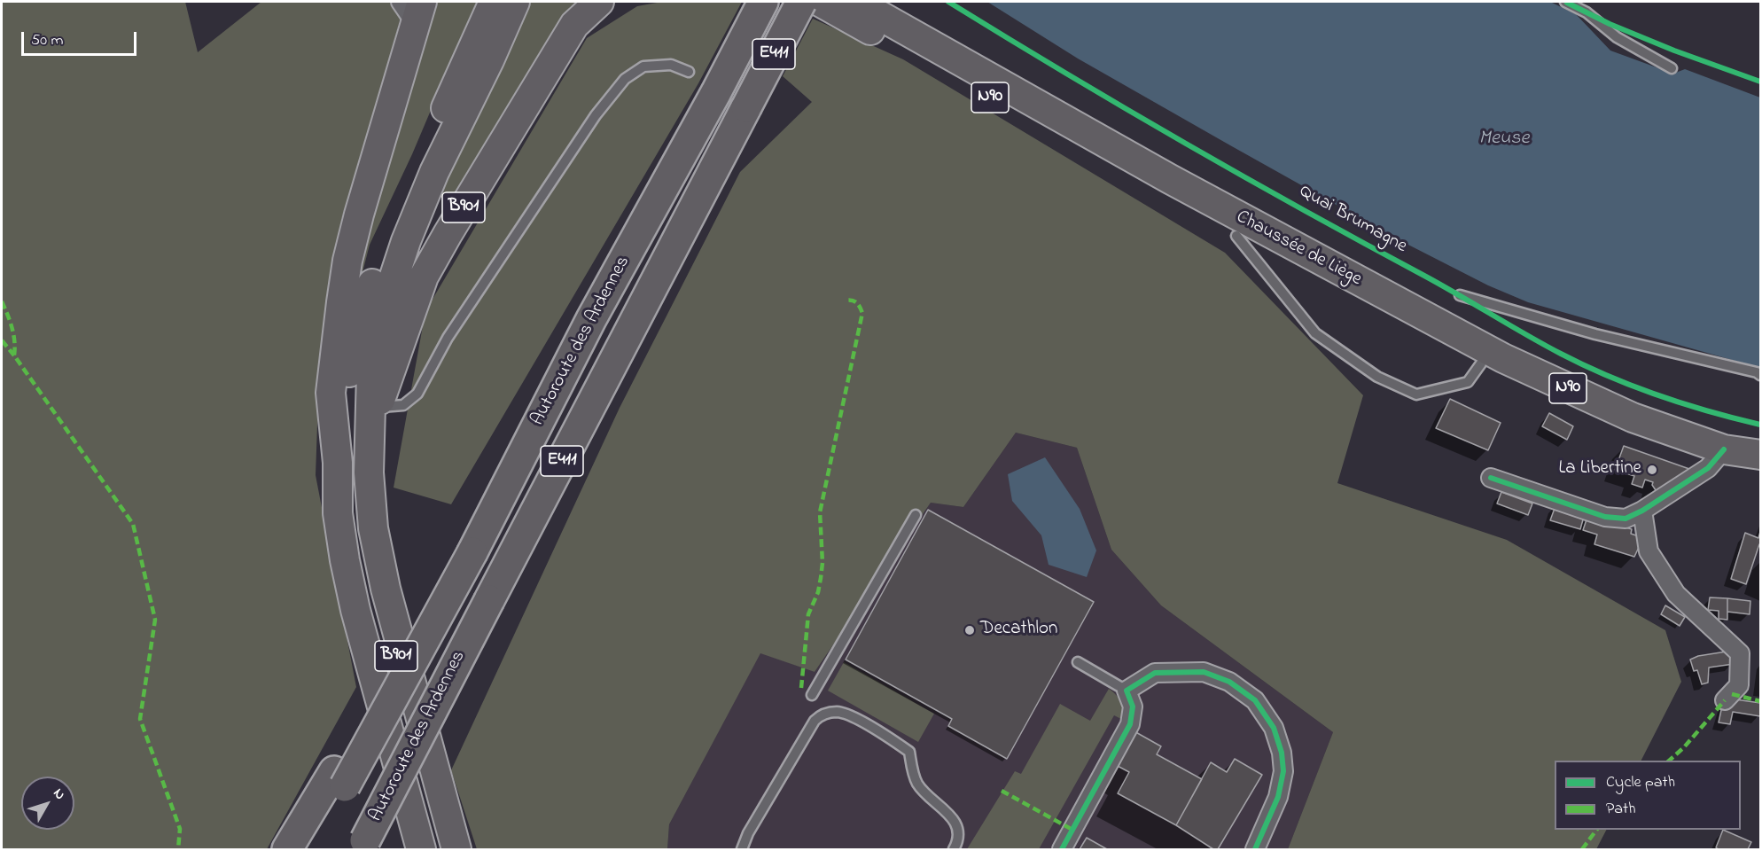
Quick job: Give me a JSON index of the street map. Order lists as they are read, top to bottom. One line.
{"streets":{"highway":["E411","Autoroute des Ardennes"],"main road":["N90","B901","Chaussée de Liège"],"cycle path":["Quai Brumagne"]},"crossings":[["Chaussée de Liège","Autoroute des Ardennes"]],"water":["Meuse"],"places":["La Libertine","Decathlon"],"legend":["Cycle path","Path"],"scale_bar":"50 m","north":"top right"}
